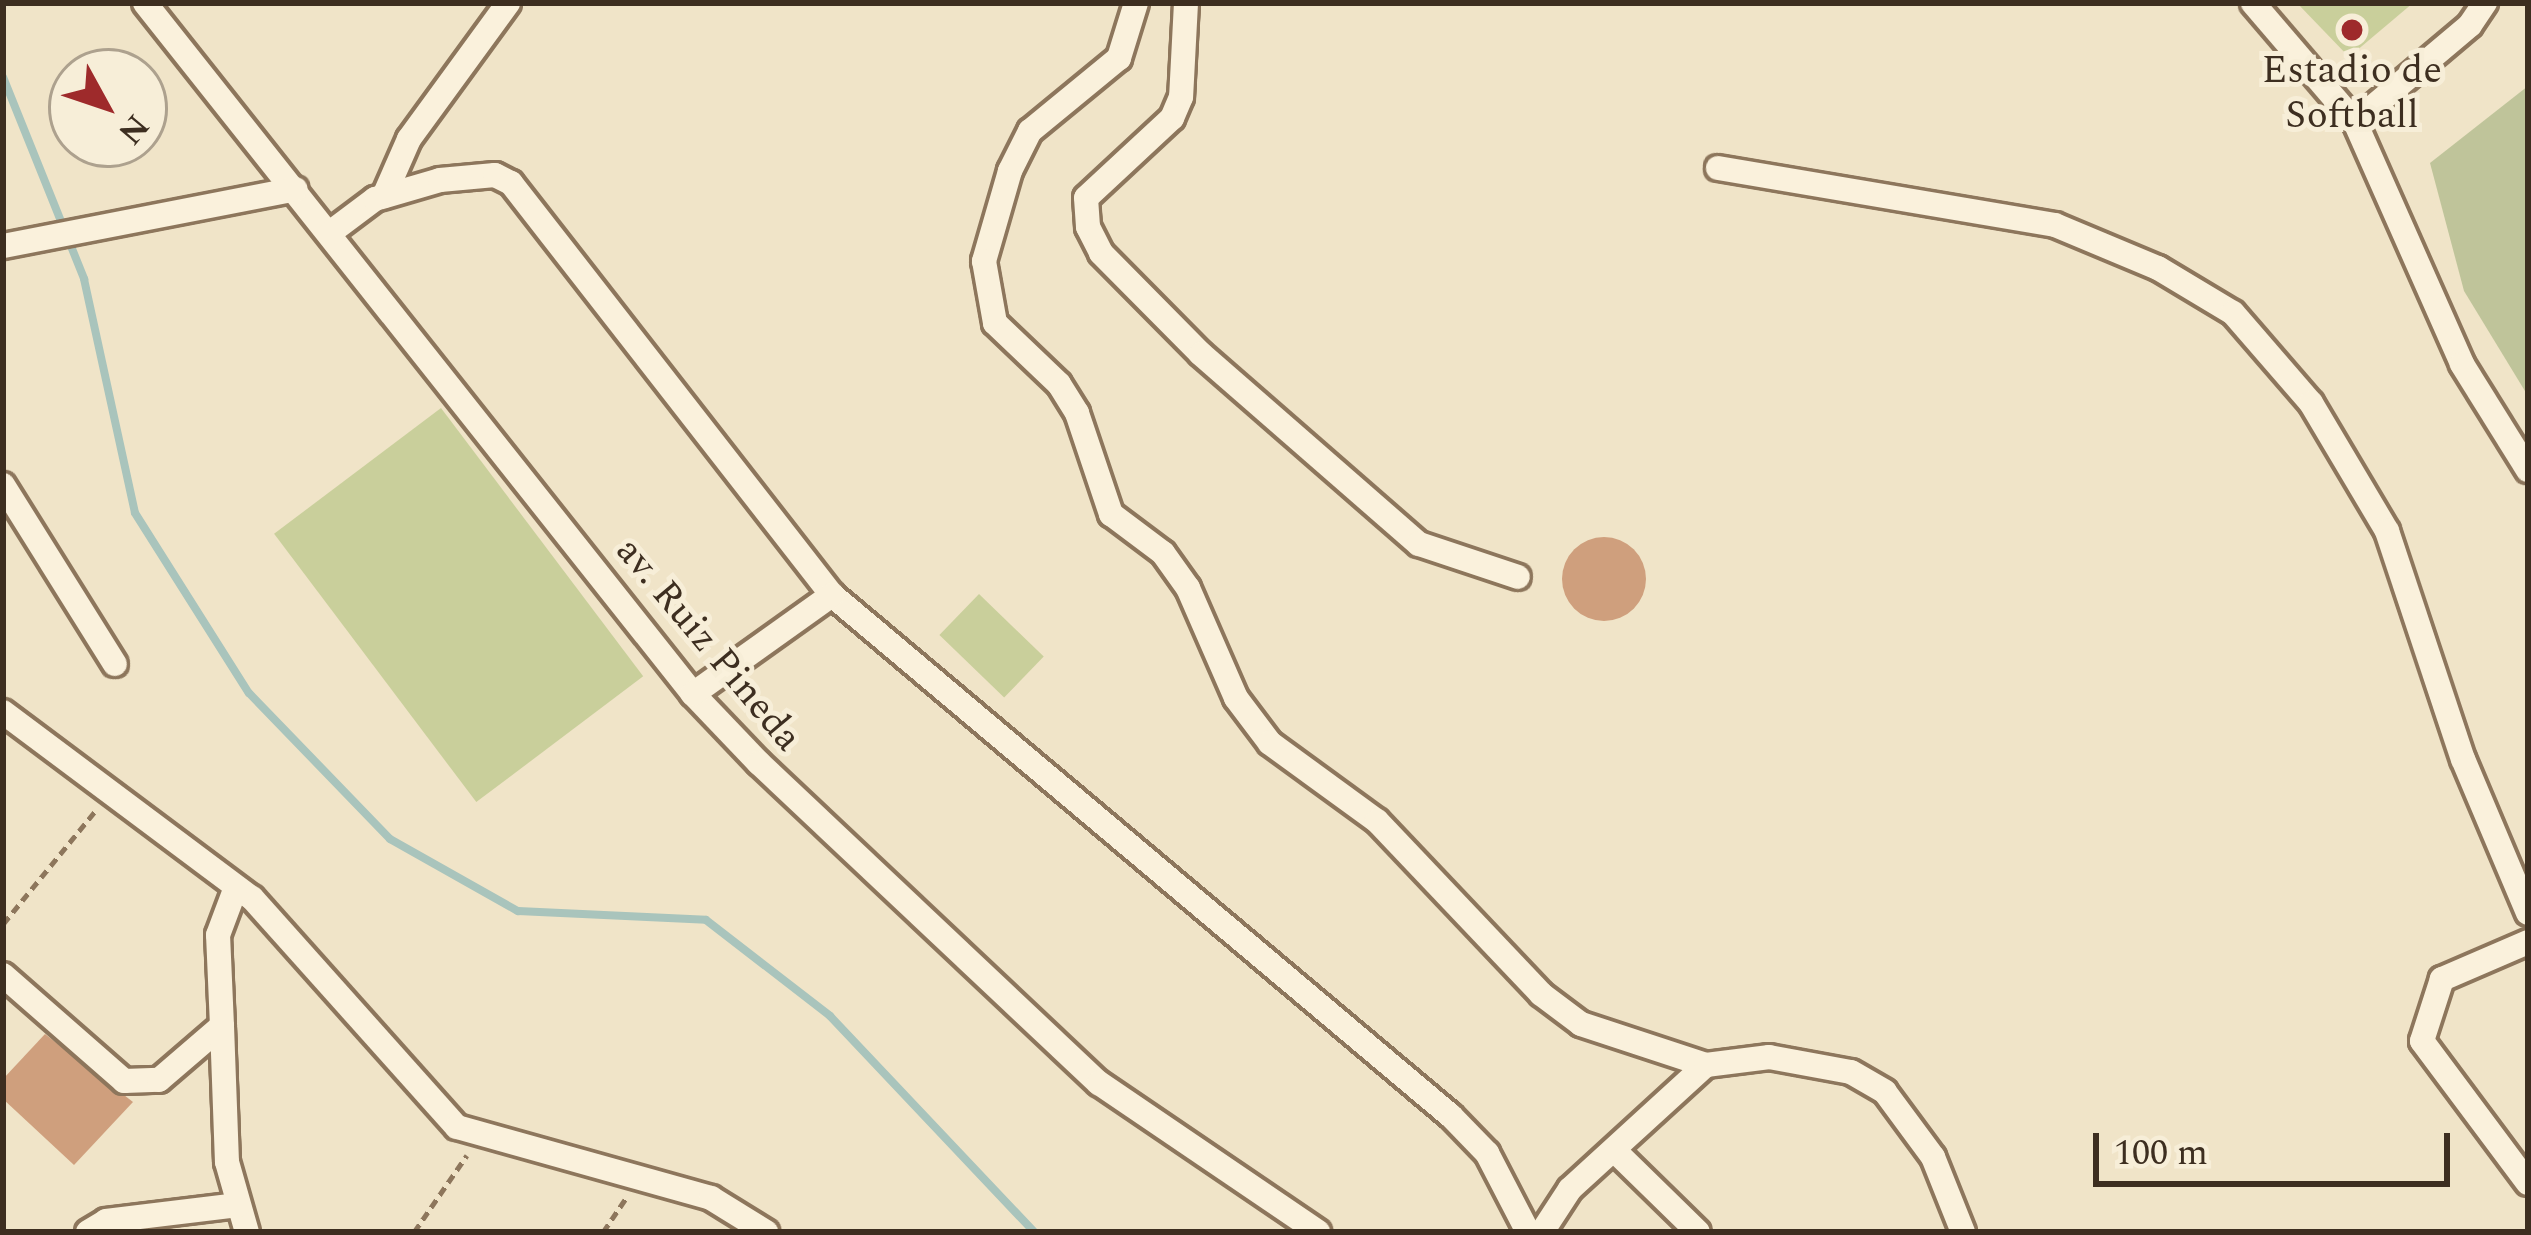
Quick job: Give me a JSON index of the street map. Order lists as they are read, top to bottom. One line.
{"streets":{"street":["av. Ruiz Pineda"]},"places":["Estadio de Softball"],"scale_bar":"100 m","north":"bottom right"}
